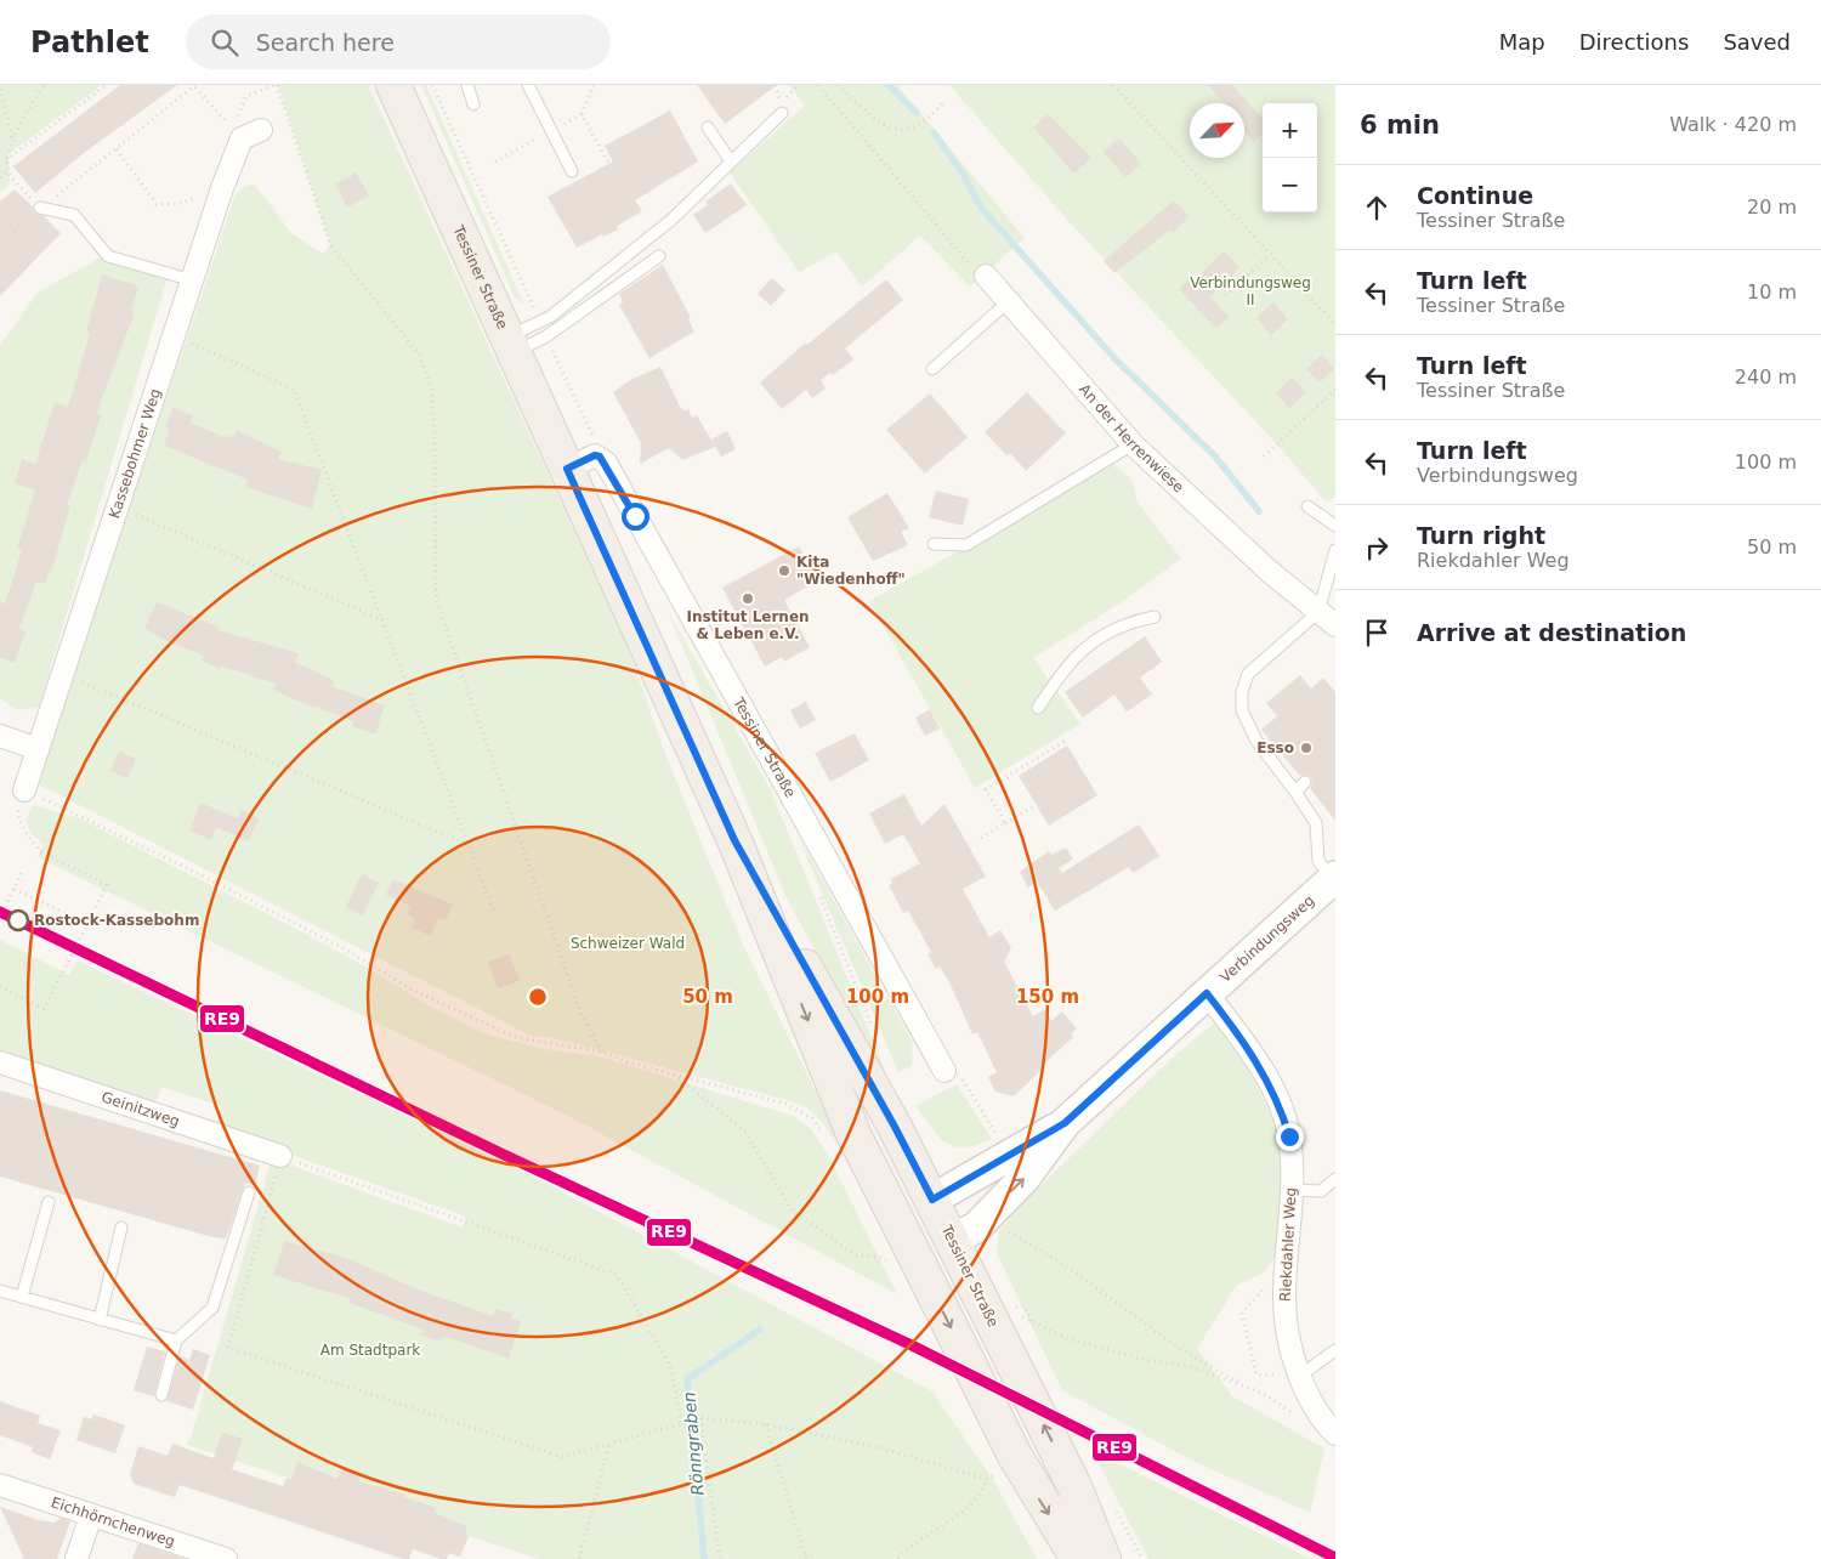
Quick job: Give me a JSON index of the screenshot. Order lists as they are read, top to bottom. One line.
{"streets":{"main road":["Tessiner Straße","Verbindungsweg"],"street":["An der Herrenwiese","Kassebohmer Weg","Geinitzweg","Riekdahler Weg","Eichhörnchenweg"]},"crossings":[["Tessiner Straße","Verbindungsweg"],["Verbindungsweg","Riekdahler Weg"]],"water":["Rönngraben"],"parks":["Verbindungsweg II","Schweizer Wald","Am Stadtpark"],"places":["Kita \"Wiedenhoff\"","Institut Lernen & Leben e.V.","Esso","Rostock-Kassebohm"],"lines":["transit line RE9"],"north":"top right","page":{"header":"Pathlet","search":"Search here","nav":["Map","Directions","Saved"],"heading":["6 min","Walk · 420 m"],"map_buttons":["+","−"],"list":[["Continue","Tessiner Straße","20 m"],["Turn left","Tessiner Straße","10 m"],["Turn left","Tessiner Straße","240 m"],["Turn left","Verbindungsweg","100 m"],["Turn right","Riekdahler Weg","50 m"],"Arrive at destination"]},"rings":["50 m","100 m","150 m"]}
